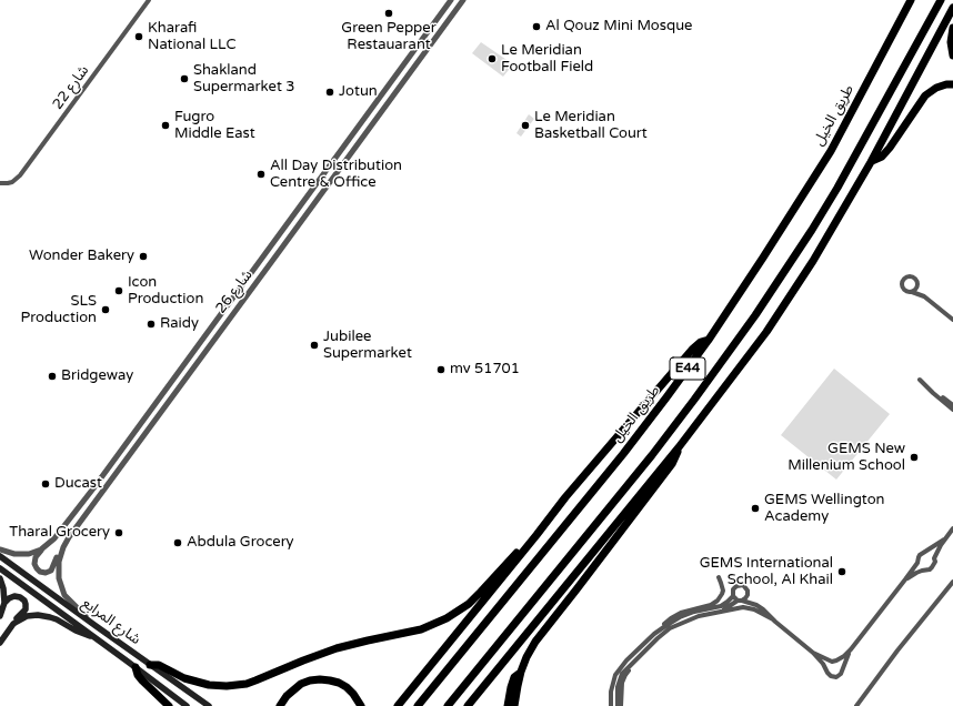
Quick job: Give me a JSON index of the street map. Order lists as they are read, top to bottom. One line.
{"streets":{"highway":["طريق الخيل","E44"],"main road":["شارع المرابع"],"street":["شارع 22","شارع 26"]},"crossings":[["شارع 26","شارع المرابع"]],"places":["Green Pepper Restauarant","Al Qouz Mini Mosque","Kharafi National LLC","Le Meridian Football Field","Shakland Supermarket 3","Jotun","Fugro Middle East","Le Meridian Basketball Court","All Day Distribution Centre & Office","Wonder Bakery","Icon Production","SLS Production","Raidy","Jubilee Supermarket","mv 51701","Bridgeway","GEMS New Millenium School","Ducast","GEMS Wellington Academy","Tharal Grocery","Abdula Grocery","GEMS International School, Al Khail"]}
